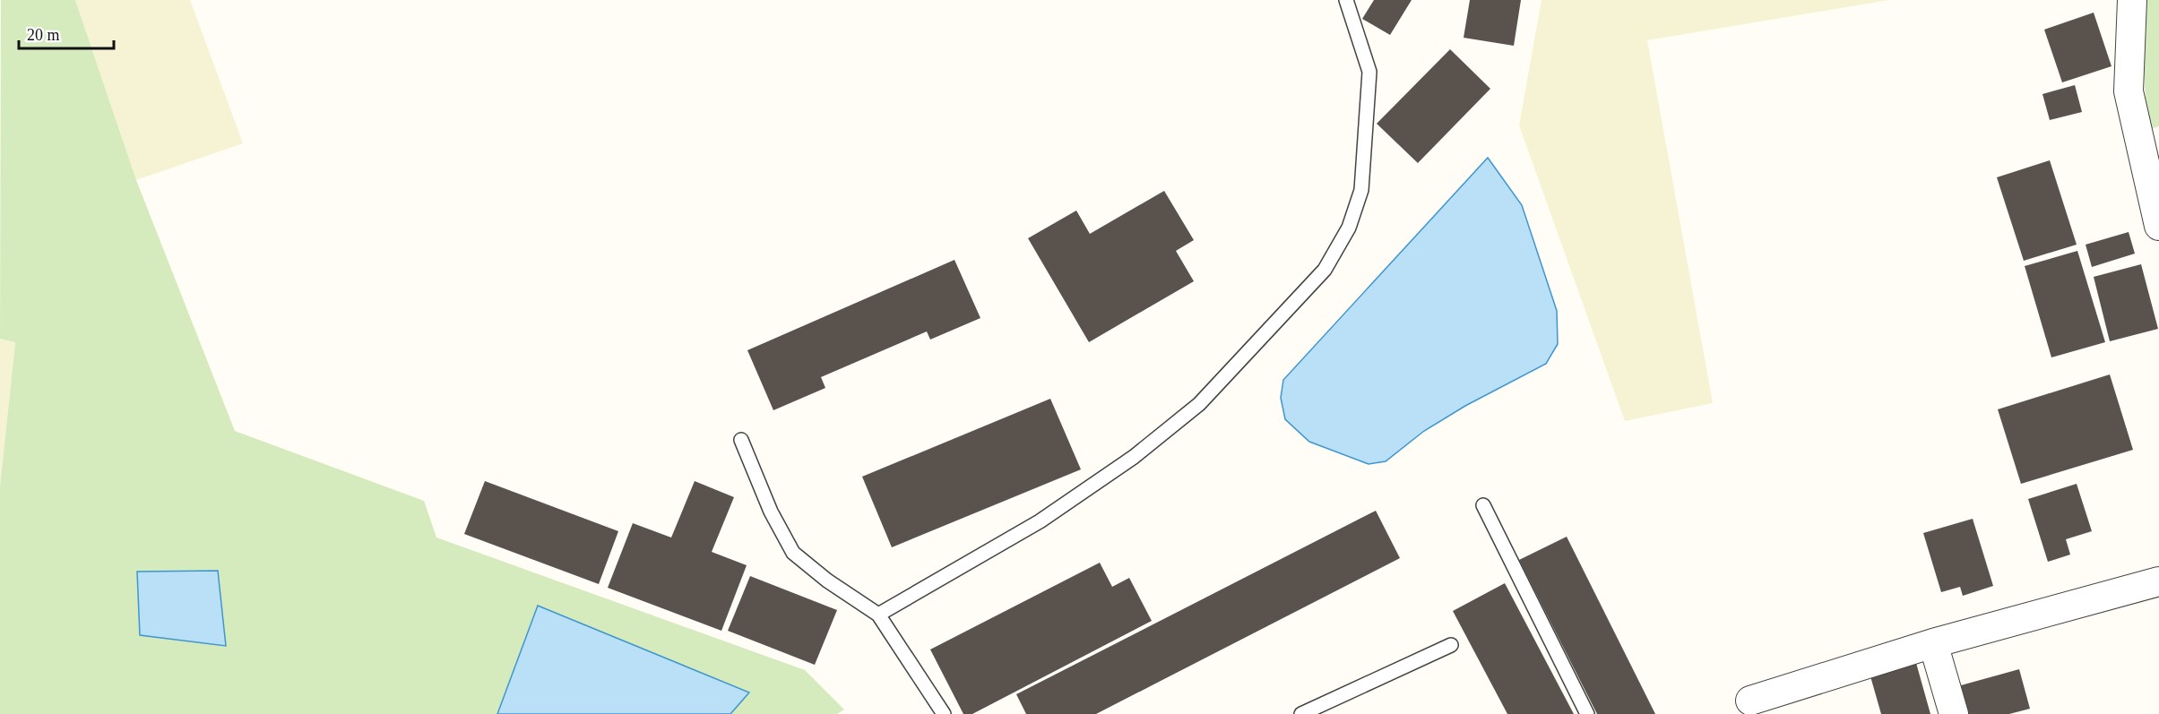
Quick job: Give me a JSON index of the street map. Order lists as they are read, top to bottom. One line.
{"scale_bar":"20 m"}
